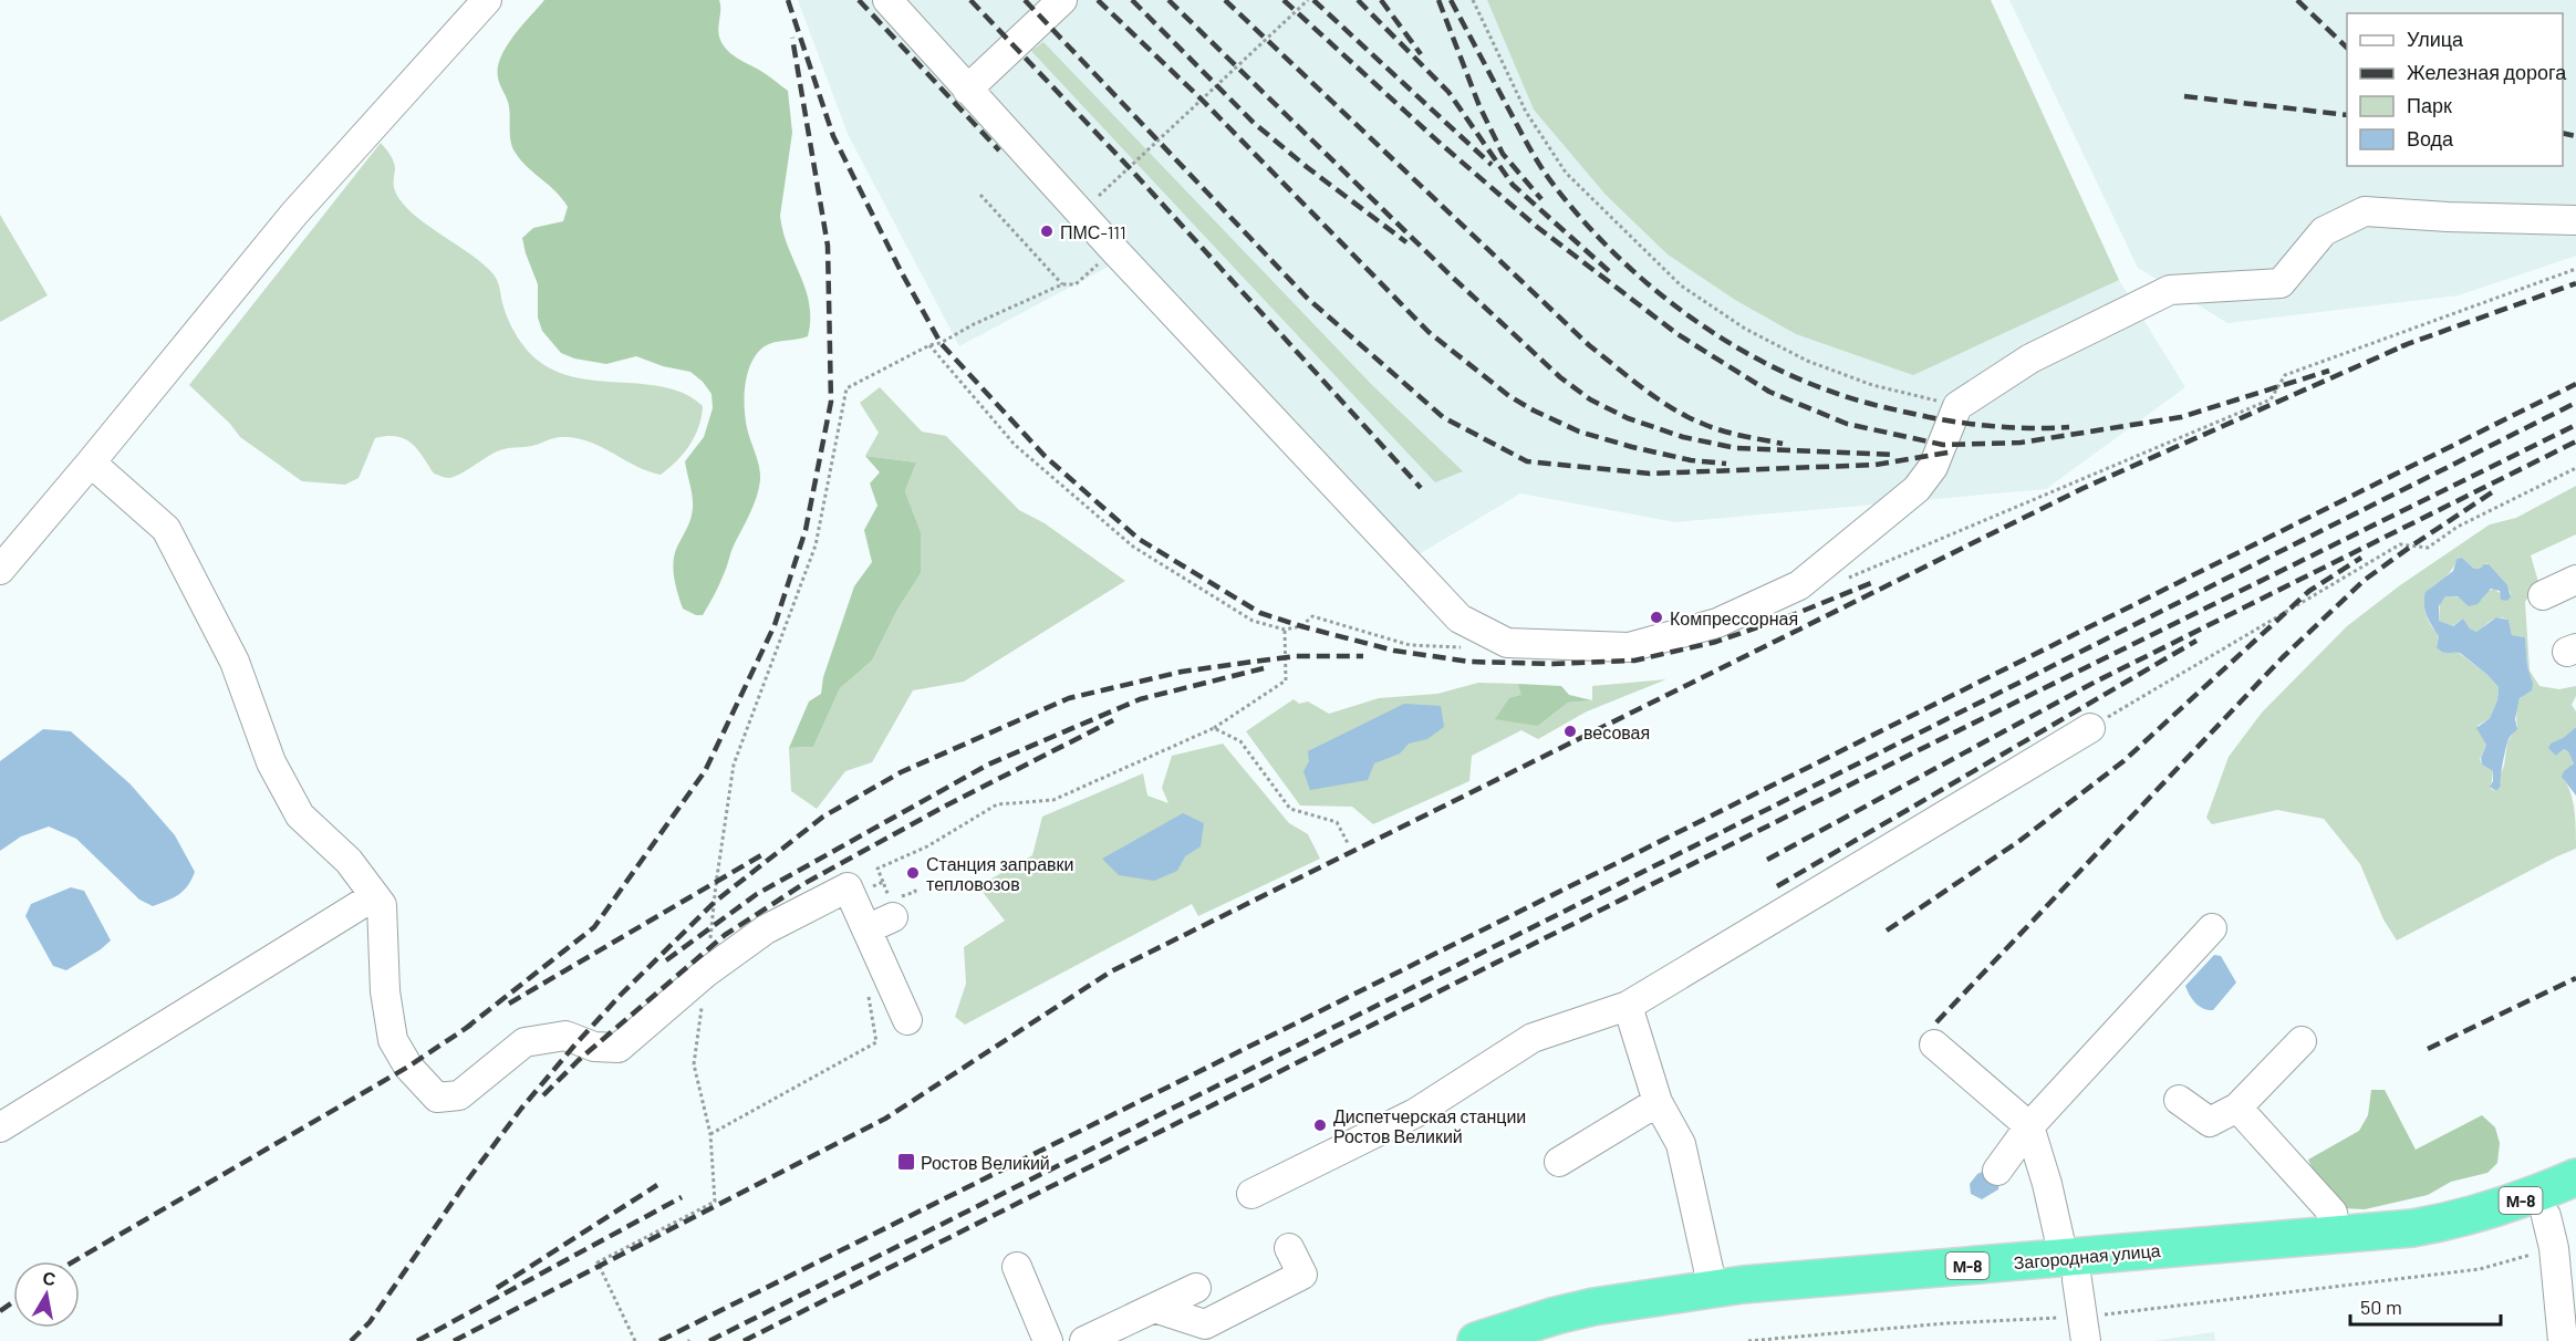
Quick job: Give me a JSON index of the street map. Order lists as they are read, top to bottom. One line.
{"streets":{"highway":["М-8","Загородная улица"]},"places":{"other":["ПМС-111","Компрессорная","весовая","Станция заправки тепловозов","Диспетчерская станции Ростов Великий"],"transit":["Ростов Великий"]},"legend":["Улица","Железная дорога","Парк","Вода"],"scale_bar":"50 m","north":"top"}
